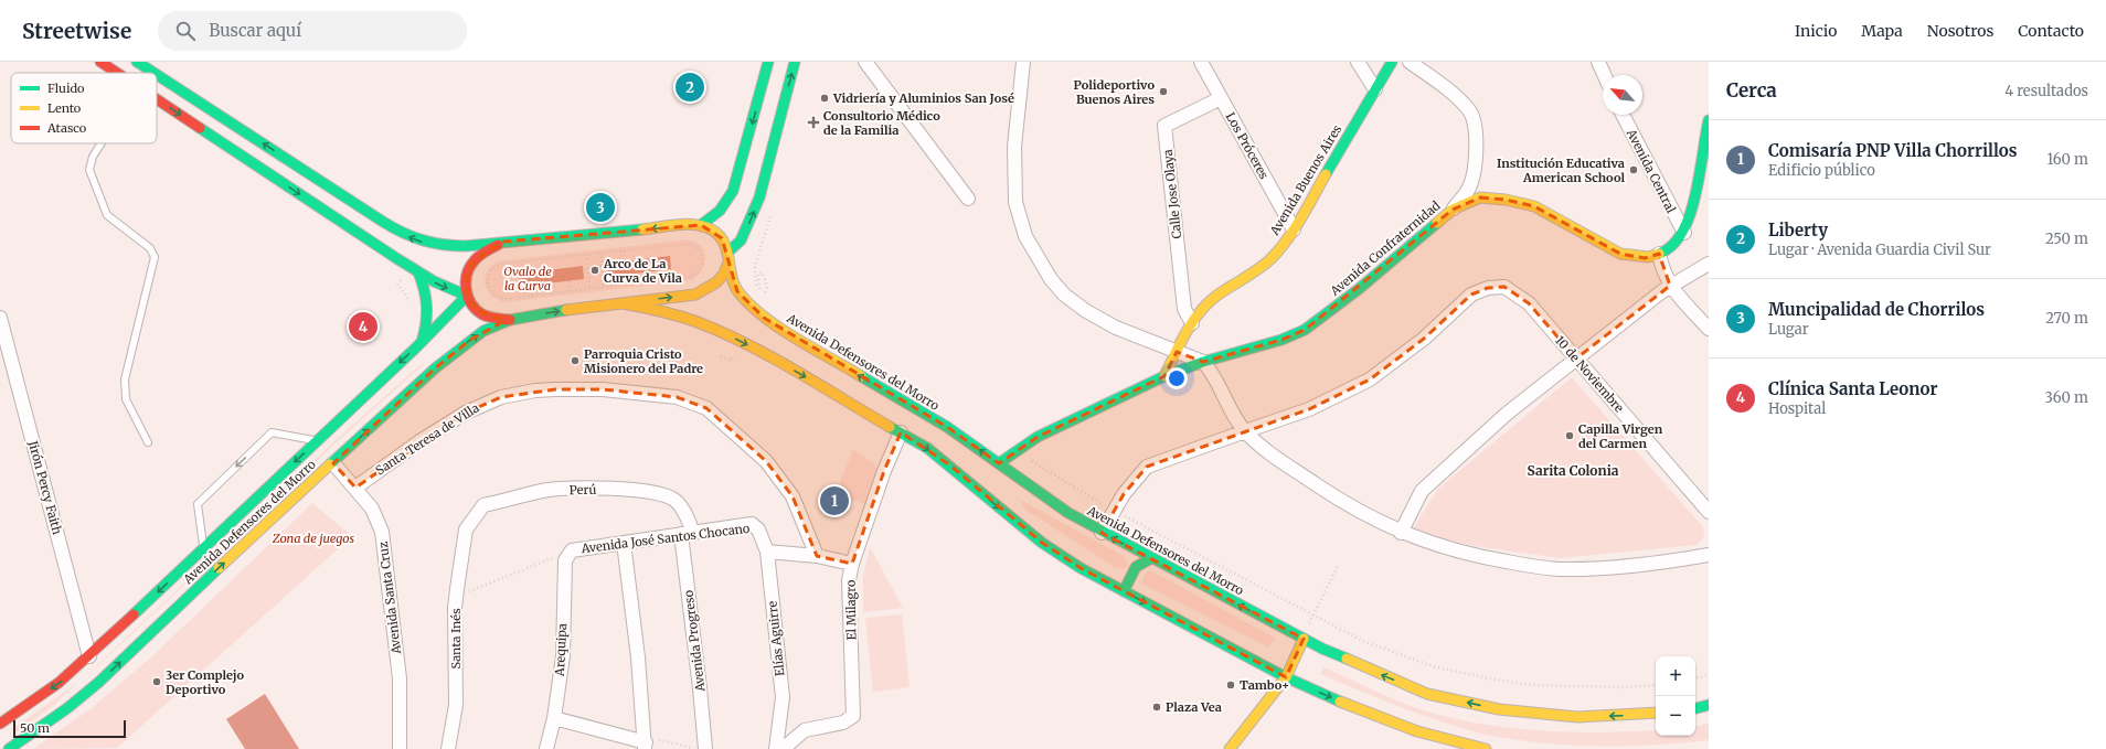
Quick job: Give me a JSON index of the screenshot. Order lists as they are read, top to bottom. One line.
{"streets":{"main road":["Avenida Buenos Aires","Avenida Confraternidad","Avenida Defensores del Morro"],"street":["Los Próceres","Avenida Central","Calle Jose Olaya","10 de Noviembre","Santa Teresa de Villa","Jirón Percy Faith","Perú","Avenida José Santos Chocano","Avenida Santa Cruz","El Milagro","Santa Inés","Elías Aguirre","Avenida Progreso","Arequipa"]},"crossings":[["Los Próceres","Avenida Buenos Aires"],["Los Próceres","Calle Jose Olaya"],["Avenida Central","Avenida Confraternidad"],["Avenida Buenos Aires","Calle Jose Olaya"],["Avenida Buenos Aires","Avenida Confraternidad"],["Avenida Defensores del Morro","Jirón Percy Faith"],["Avenida Defensores del Morro","Avenida Santa Cruz"],["Avenida Defensores del Morro","El Milagro"],["Santa Teresa de Villa","Avenida Santa Cruz"],["Perú","Avenida José Santos Chocano"],["Perú","Santa Inés"],["Perú","Avenida Progreso"],["Avenida José Santos Chocano","Elías Aguirre"],["Avenida José Santos Chocano","Avenida Progreso"],["Avenida José Santos Chocano","Arequipa"]],"districts":["Sarita Colonia"],"parks":["Ovalo de la Curva","Zona de juegos"],"places":{"other":["Polideportivo Buenos Aires","Vidriería y Aluminios San José","Institución Educativa American School","Arco de La Curva de Vila","Parroquia Cristo Misionero del Padre","Capilla Virgen del Carmen","3er Complejo Deportivo","Tambo+","Plaza Vea"],"health":["Consultorio Médico de la Familia"]},"legend":["Fluido","Lento","Atasco"],"scale_bar":"50 m","north":"top left","page":{"header":"Streetwise","search":"Buscar aquí","nav":["Inicio","Mapa","Nosotros","Contacto"],"heading":["Cerca","4 resultados"],"pins":["2","3","4","1"],"list":[{"mark":"1","name":"Comisaría PNP Villa Chorrillos","note":"Edificio público","value":"160 m"},{"mark":"2","name":"Liberty","note":"Lugar · Avenida Guardia Civil Sur","value":"250 m"},{"mark":"3","name":"Muncipalidad de Chorrilos","note":"Lugar","value":"270 m"},{"mark":"4","name":"Clínica Santa Leonor","note":"Hospital","value":"360 m"}],"map_buttons":["+","−"],"scale":"50 m"}}
